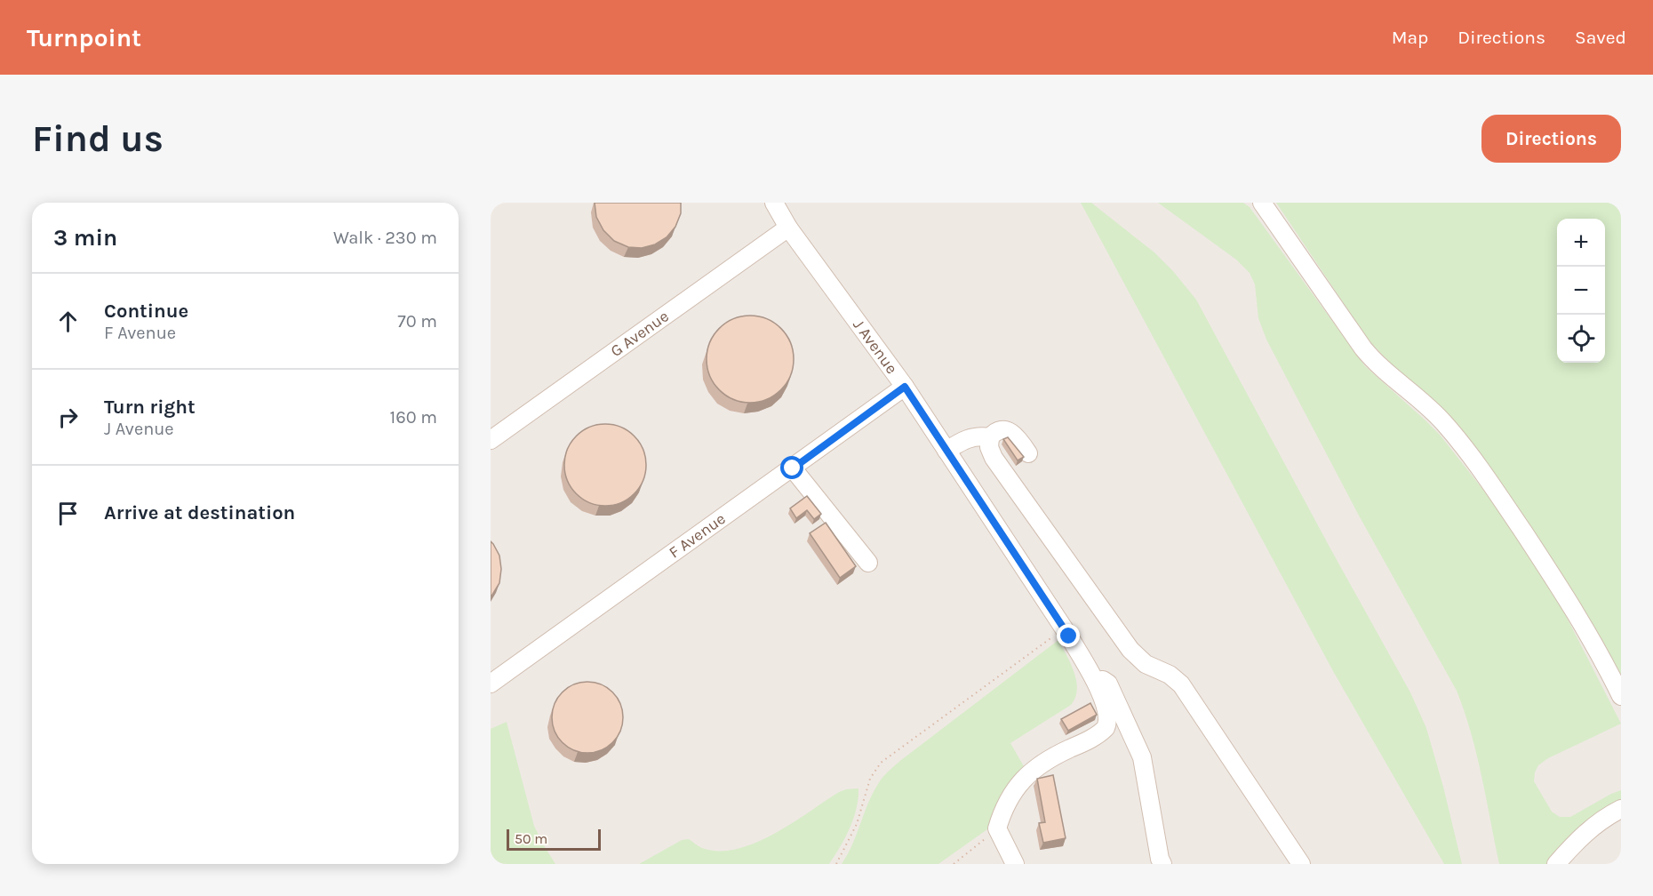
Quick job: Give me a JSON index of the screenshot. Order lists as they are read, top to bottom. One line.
{"streets":{"lane":["G Avenue","J Avenue","F Avenue"]},"crossings":[["G Avenue","J Avenue"],["J Avenue","F Avenue"]],"scale_bar":"50 m","page":{"header":"Turnpoint","nav":["Map","Directions","Saved"],"buttons":"Directions","title":"Find us","heading":["3 min","Walk · 230 m"],"map_buttons":["+","−"],"list":[["Continue","F Avenue","70 m"],["Turn right","J Avenue","160 m"],"Arrive at destination"],"scale":"50 m"}}
